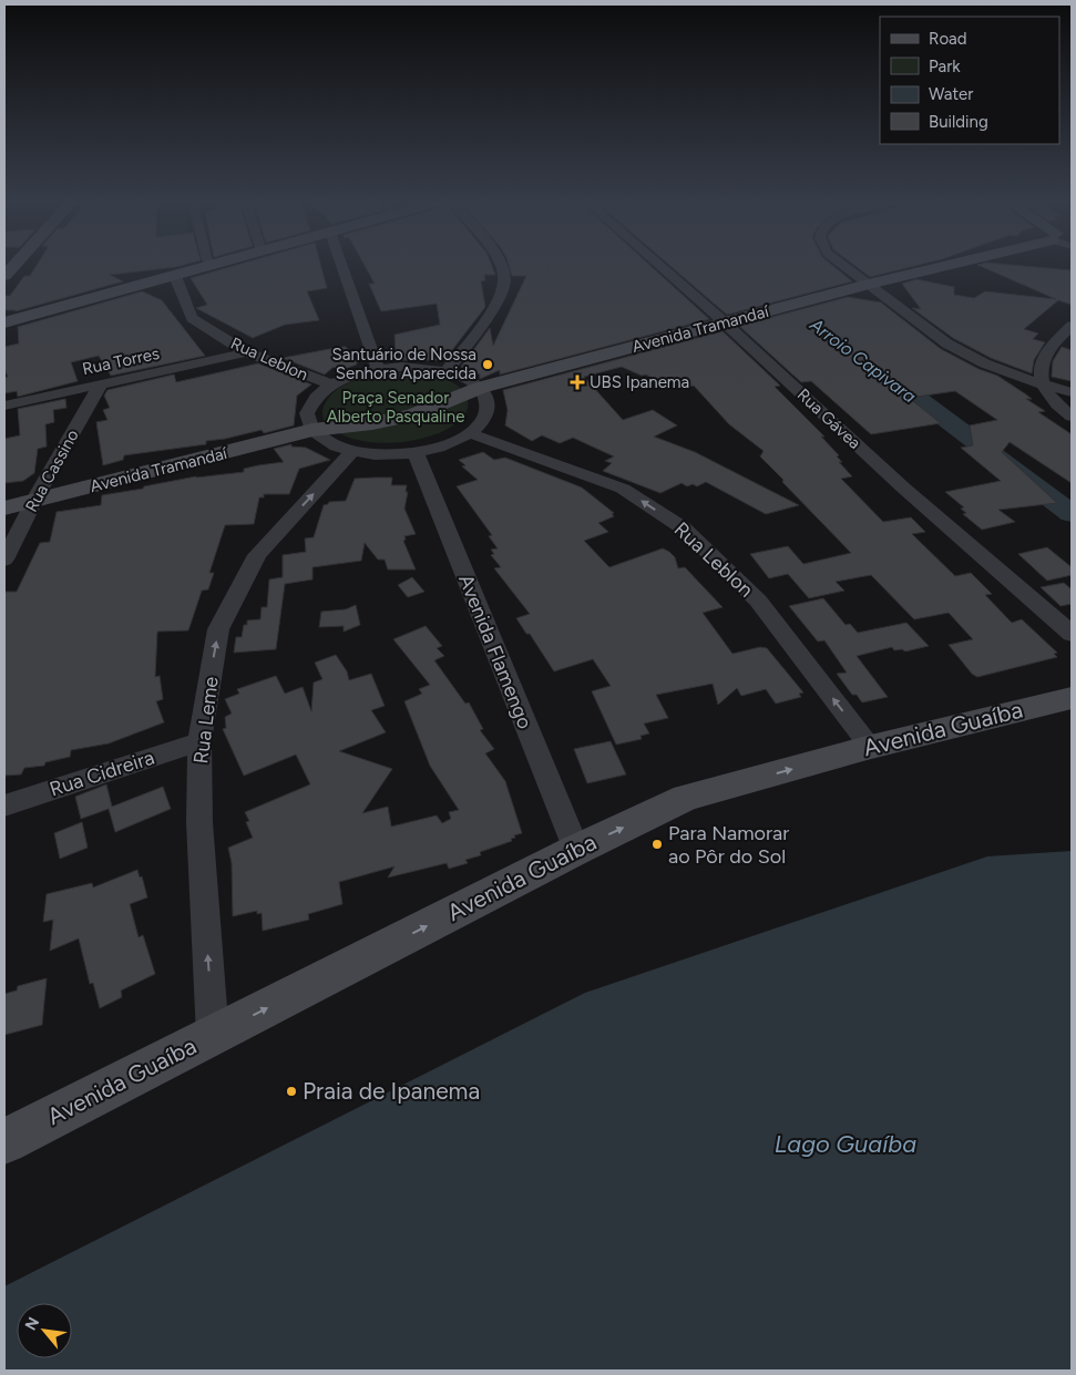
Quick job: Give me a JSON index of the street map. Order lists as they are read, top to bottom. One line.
{"streets":{"main road":["Avenida Tramandaí","Avenida Guaíba"],"street":["Rua Leblon","Rua Torres","Rua Gávea","Rua Cassino","Avenida Flamengo","Rua Leme","Rua Cidreira"]},"crossings":[["Avenida Tramandaí","Rua Gávea"],["Avenida Tramandaí","Rua Cassino"],["Rua Leblon","Rua Torres"],["Rua Leblon","Avenida Guaíba"],["Rua Torres","Rua Cassino"],["Avenida Flamengo","Avenida Guaíba"],["Rua Leme","Avenida Guaíba"],["Rua Leme","Rua Cidreira"]],"one_way":["Rua Leblon","Rua Leme","Avenida Guaíba"],"water":["Arroio Capivara","Lago Guaíba"],"parks":["Praça Senador Alberto Pasqualine"],"places":{"other":["Santuário de Nossa Senhora Aparecida","Para Namorar ao Pôr do Sol","Praia de Ipanema"],"health":["UBS Ipanema"]},"legend":["Road","Park","Water","Building"],"north":"top left"}
